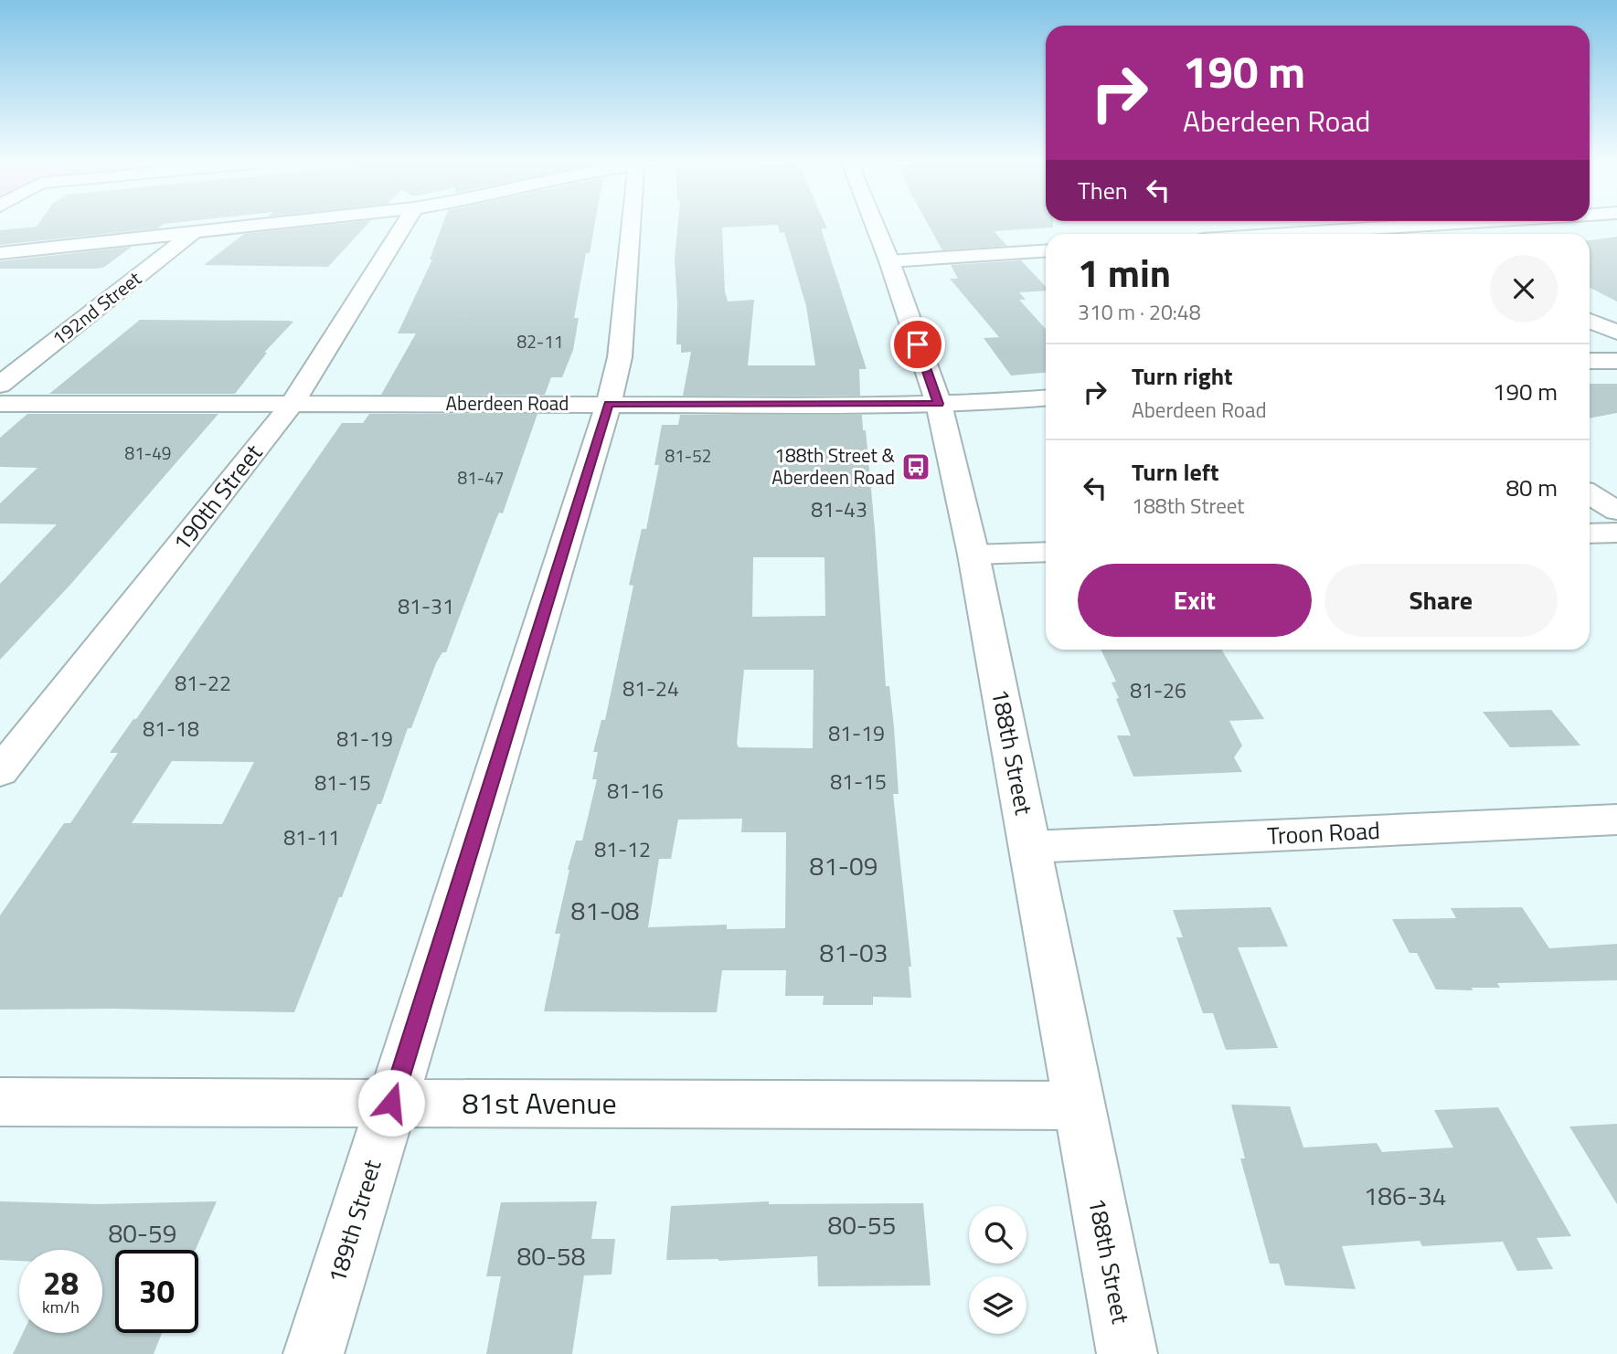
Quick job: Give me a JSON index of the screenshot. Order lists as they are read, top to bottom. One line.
{"streets":{"street":["192nd Street","Aberdeen Road","190th Street","188th Street","Troon Road","81st Avenue","189th Street"]},"crossings":[["Aberdeen Road","190th Street"],["Aberdeen Road","188th Street"],["Aberdeen Road","189th Street"],["188th Street","Troon Road"],["188th Street","81st Avenue"],["81st Avenue","189th Street"]],"places":{"bus stop":["188th Street & Aberdeen Road"]},"house_numbers":["82-11","81-49","81-52","81-47","81-43","81-31","81-22","81-24","81-26","81-18","81-19","81-19","81-15","81-15","81-16","81-11","81-12","81-09","81-08","81-03","186-34","80-55","80-59","80-58"],"page":{"turn":["190 m","Aberdeen Road"],"then":"Then","heading":["1 min","310 m · 20:48"],"list":[{"name":"Turn right","note":"Aberdeen Road","value":"190 m"},{"name":"Turn left","note":"188th Street","value":"80 m"}],"buttons":["Exit","Share"],"speed":"28 km/h","limit":"30"}}
